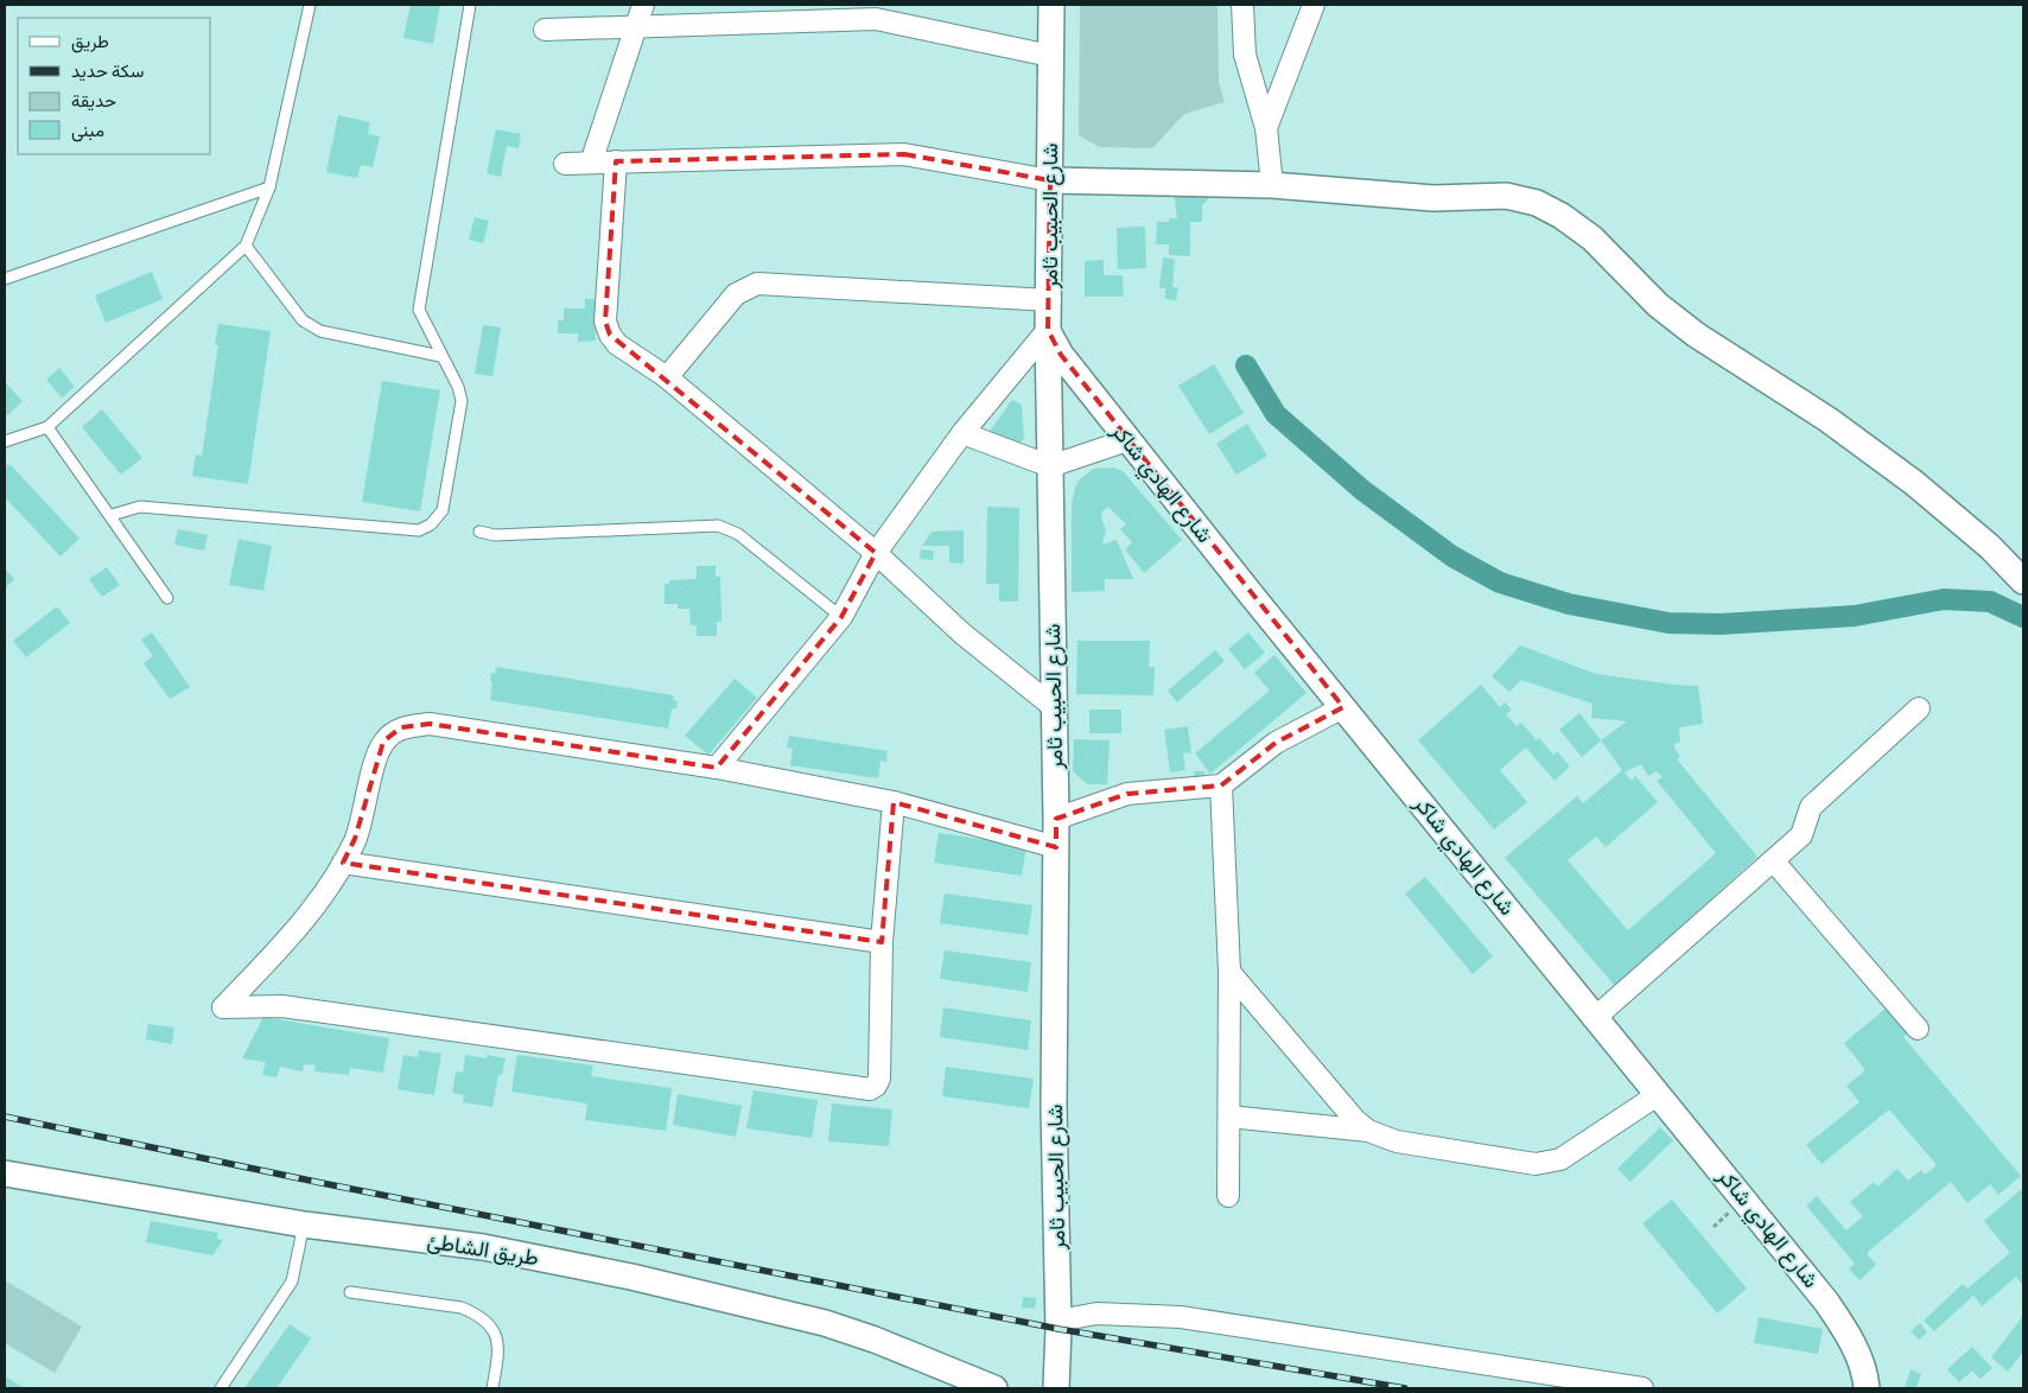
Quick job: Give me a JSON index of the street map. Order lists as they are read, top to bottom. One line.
{"streets":{"street":["شارع الحبيب ثامر","شارع الهادي شاكر","طريق الشاطئ"]},"crossings":[["شارع الحبيب ثامر","شارع الهادي شاكر"]],"legend":["طريق","سكة حديد","حديقة","مبنى"]}
